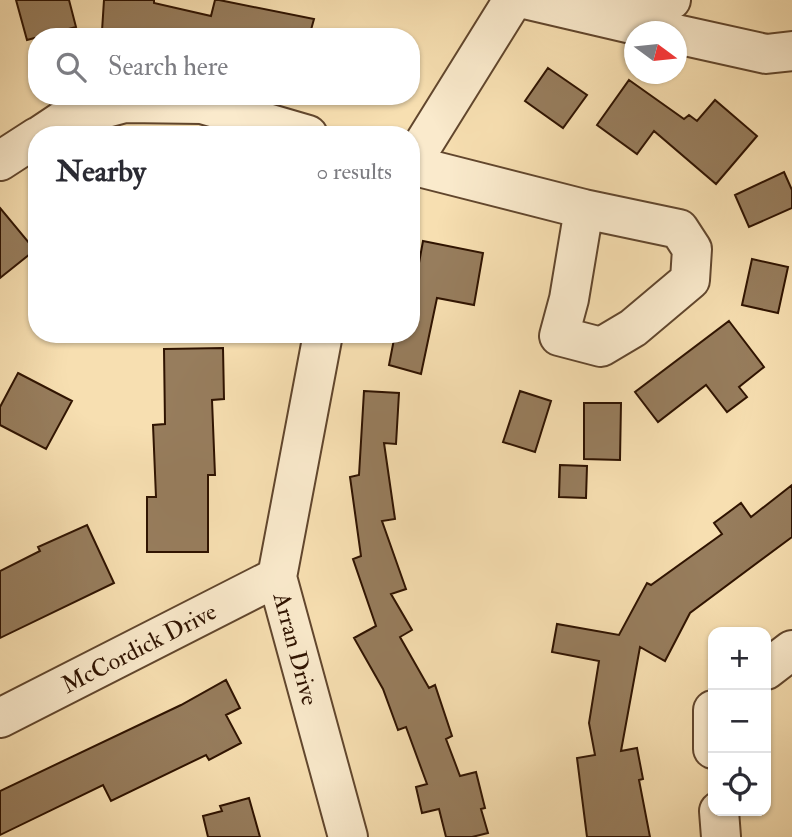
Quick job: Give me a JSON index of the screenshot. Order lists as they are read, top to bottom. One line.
{"streets":{"street":["McCordick Drive","Arran Drive"]},"crossings":[["McCordick Drive","Arran Drive"]],"north":"right","page":{"search":"Search here","heading":["Nearby","0 results"],"map_buttons":["+","−"]}}
